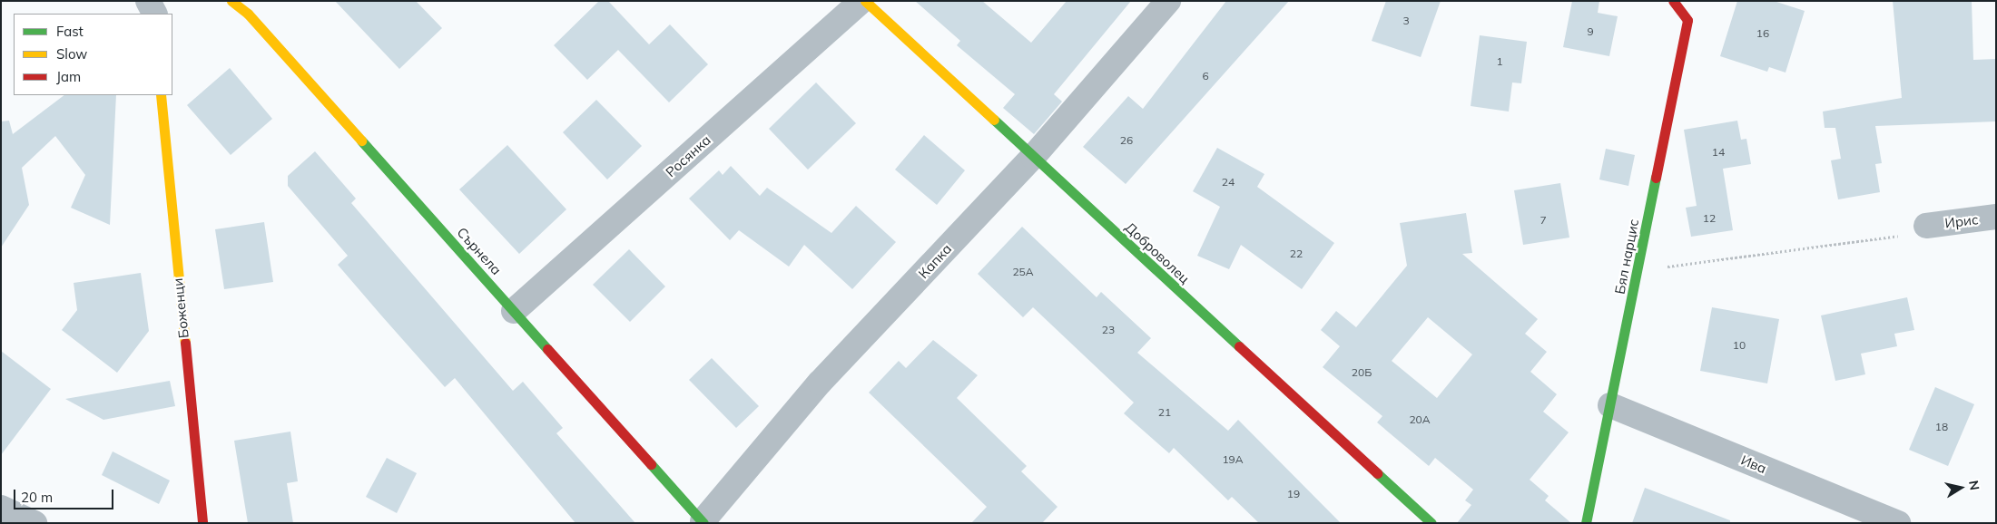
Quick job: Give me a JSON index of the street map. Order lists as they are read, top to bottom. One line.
{"streets":{"street":["Росянка","Ирис","Сърнела","Доброволец","Бял нарцис","Капка","Боженци","Ива"]},"crossings":[["Росянка","Сърнела"],["Сърнела","Капка"],["Доброволец","Капка"],["Бял нарцис","Ива"]],"house_numbers":["3","9","16","1","6","26","14","24","12","7","22","25А","23","10","20Б","21","20А","18","19А","19"],"legend":["Fast","Slow","Jam"],"scale_bar":"20 m","north":"right"}
